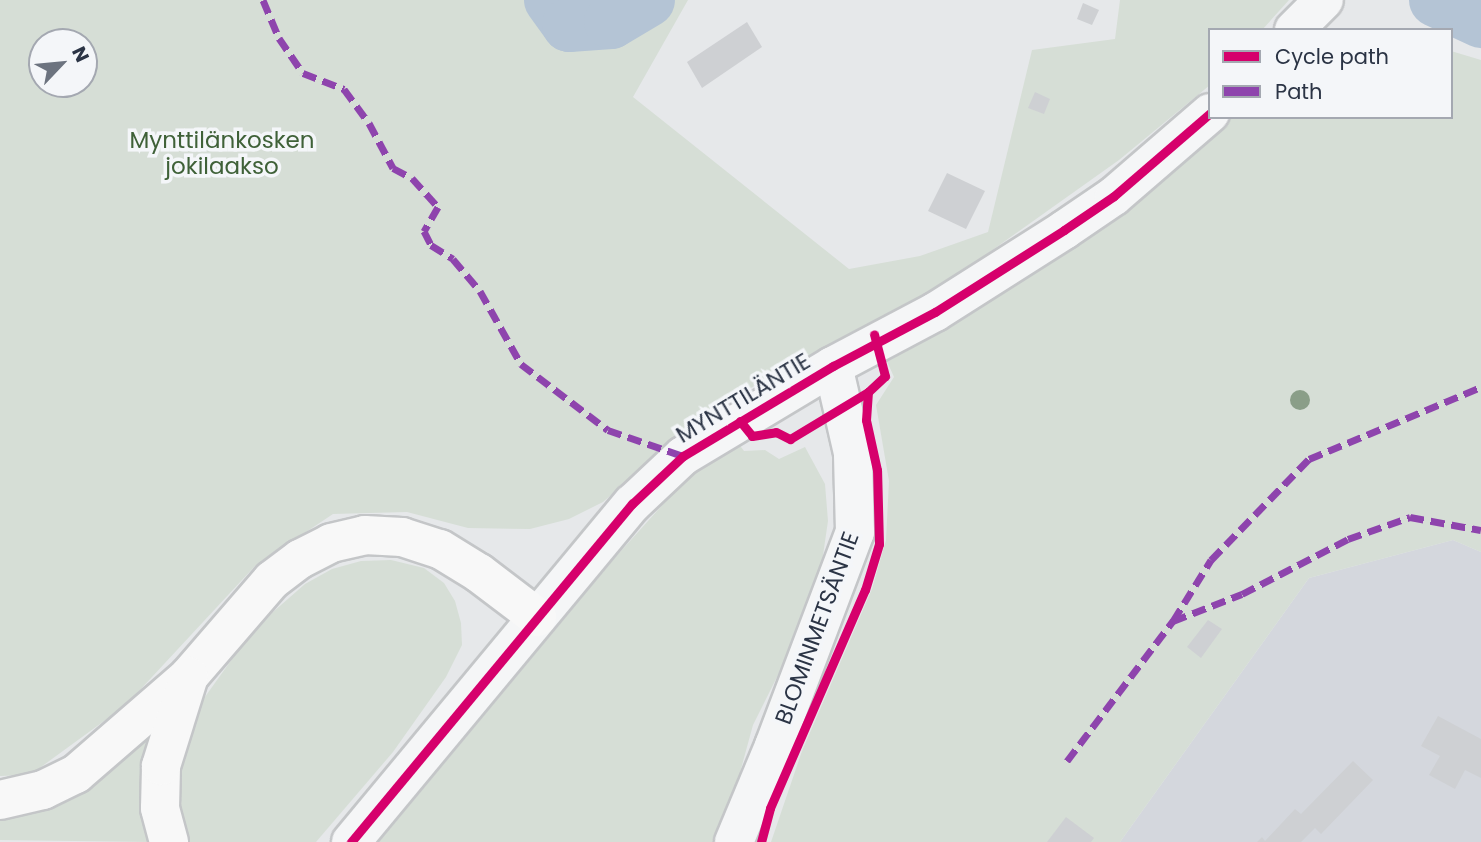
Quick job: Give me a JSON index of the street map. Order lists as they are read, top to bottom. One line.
{"streets":{"street":["MYNTTILÄNTIE","BLOMINMETSÄNTIE"]},"crossings":[["MYNTTILÄNTIE","BLOMINMETSÄNTIE"]],"parks":["Mynttilänkosken jokilaakso"],"legend":["Cycle path","Path"],"north":"top right"}
